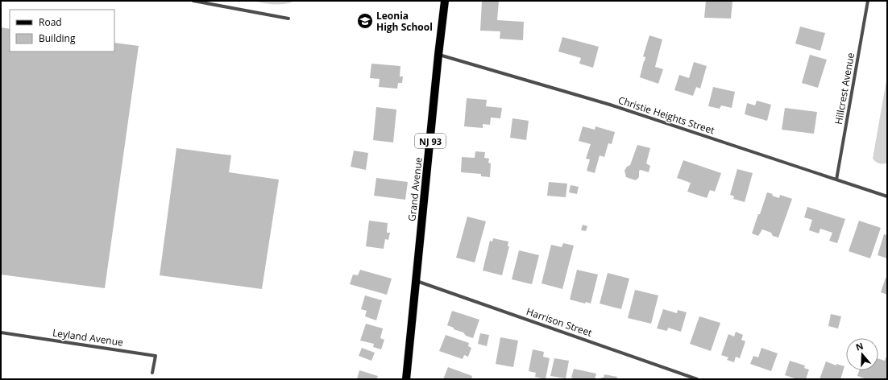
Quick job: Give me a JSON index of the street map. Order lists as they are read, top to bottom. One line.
{"streets":{"main road":["NJ 93","Grand Avenue"],"street":["Hillcrest Avenue","Christie Heights Street","Harrison Street","Leyland Avenue"]},"crossings":[["Hillcrest Avenue","Christie Heights Street"],["Christie Heights Street","Grand Avenue"],["Grand Avenue","Harrison Street"]],"places":{"school or university":["Leonia High School"]},"legend":["Road","Building"],"north":"top"}
